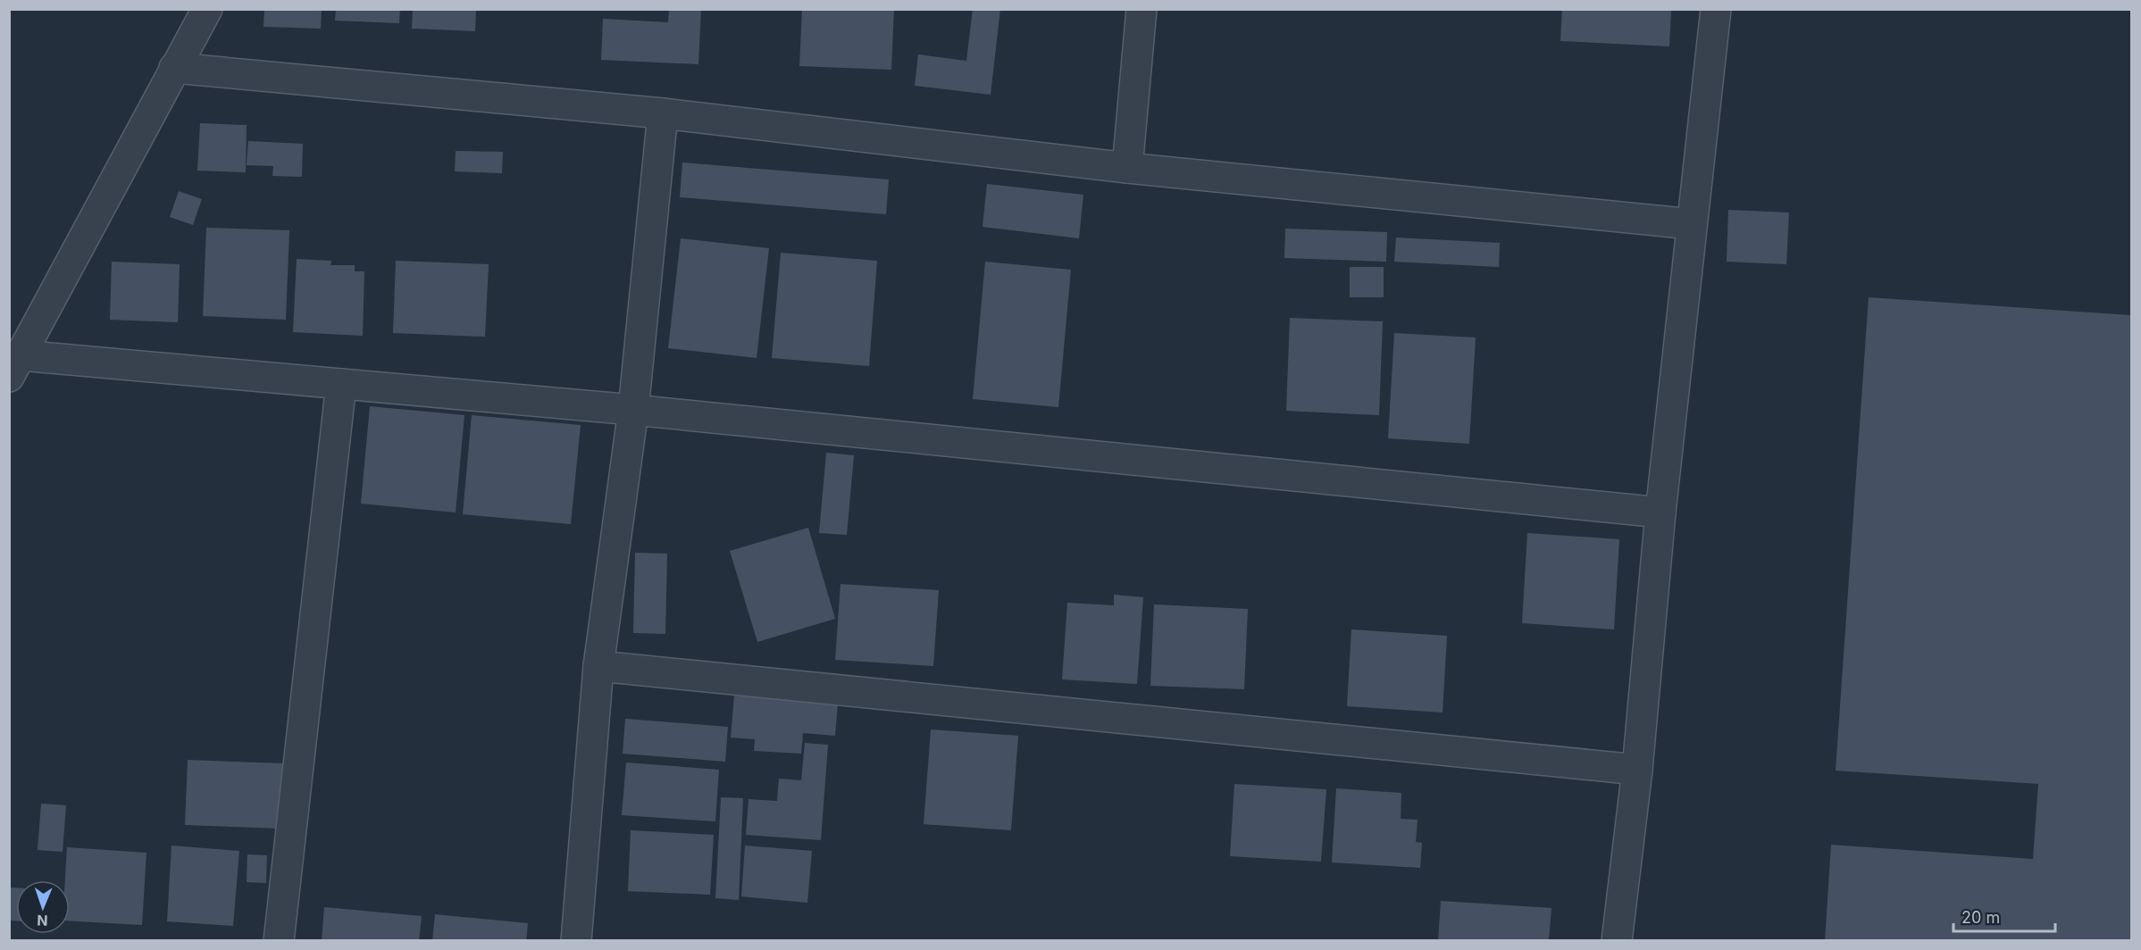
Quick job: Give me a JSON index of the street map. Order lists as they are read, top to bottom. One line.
{"scale_bar":"20 m","north":"bottom"}
